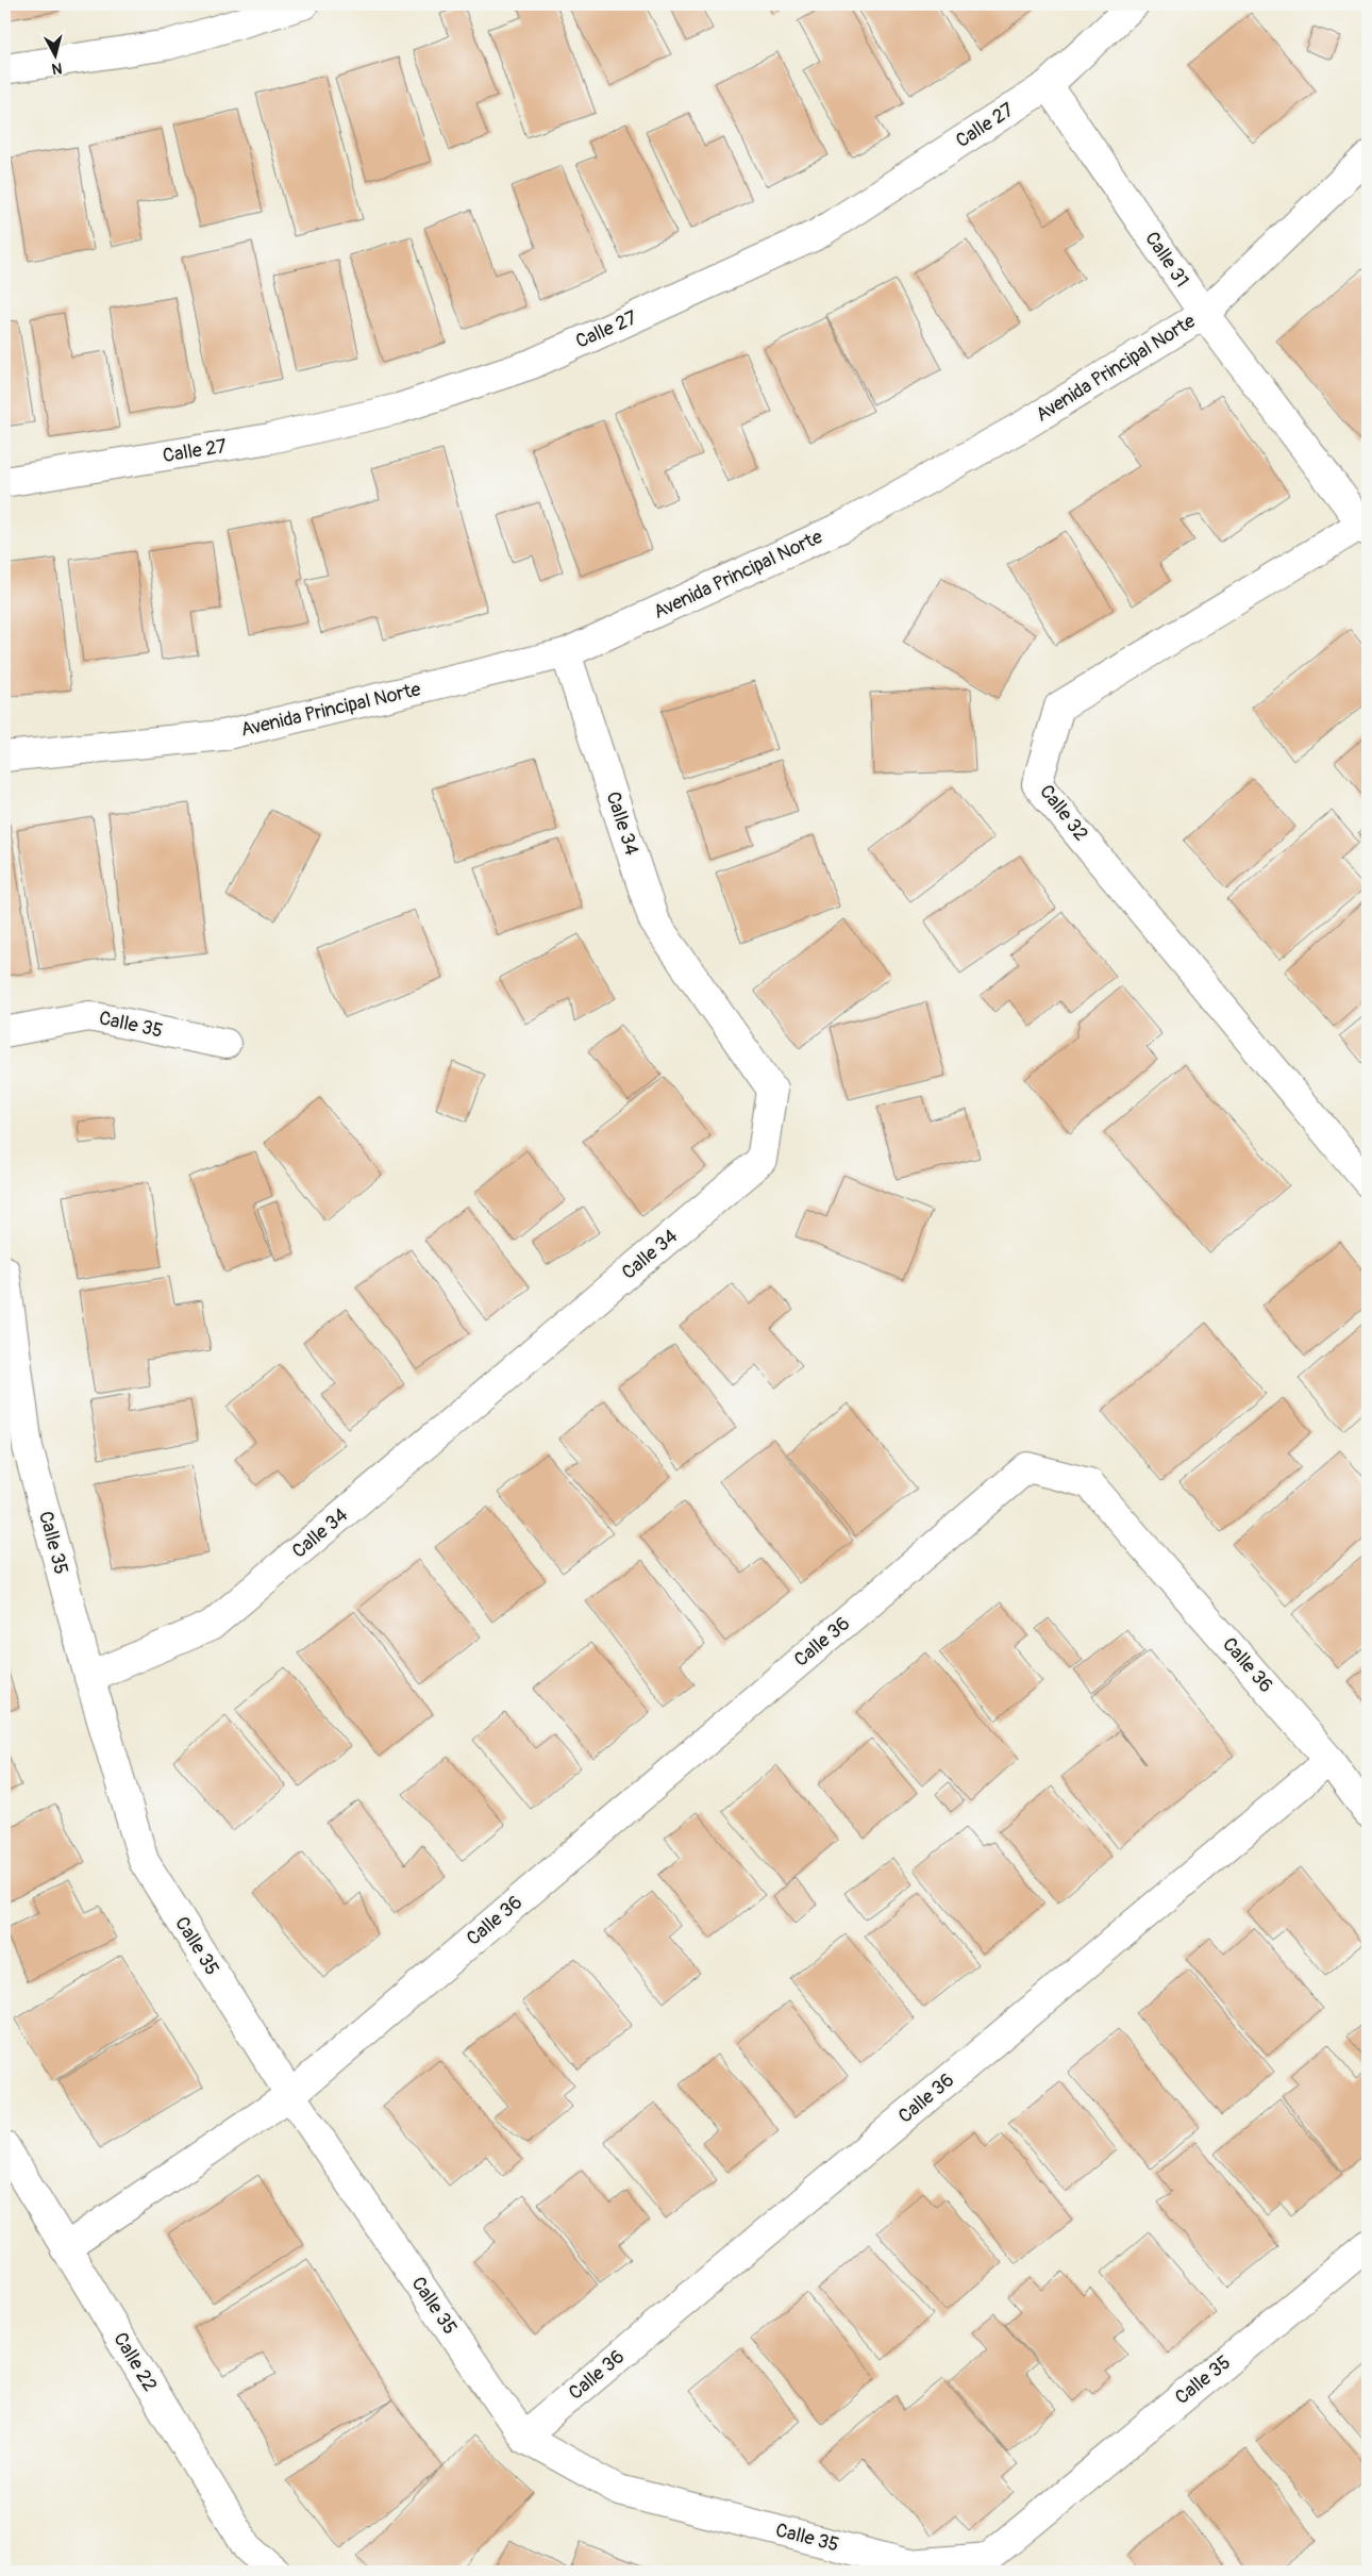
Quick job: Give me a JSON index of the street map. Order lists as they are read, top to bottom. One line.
{"streets":{"street":["Calle 27","Calle 31","Avenida Principal Norte","Calle 32","Calle 34","Calle 35","Calle 36","Calle 22"]},"crossings":[["Calle 27","Calle 31"],["Calle 31","Avenida Principal Norte"],["Calle 31","Calle 32"],["Avenida Principal Norte","Calle 34"],["Calle 34","Calle 35"],["Calle 35","Calle 36"]],"north":"bottom"}
